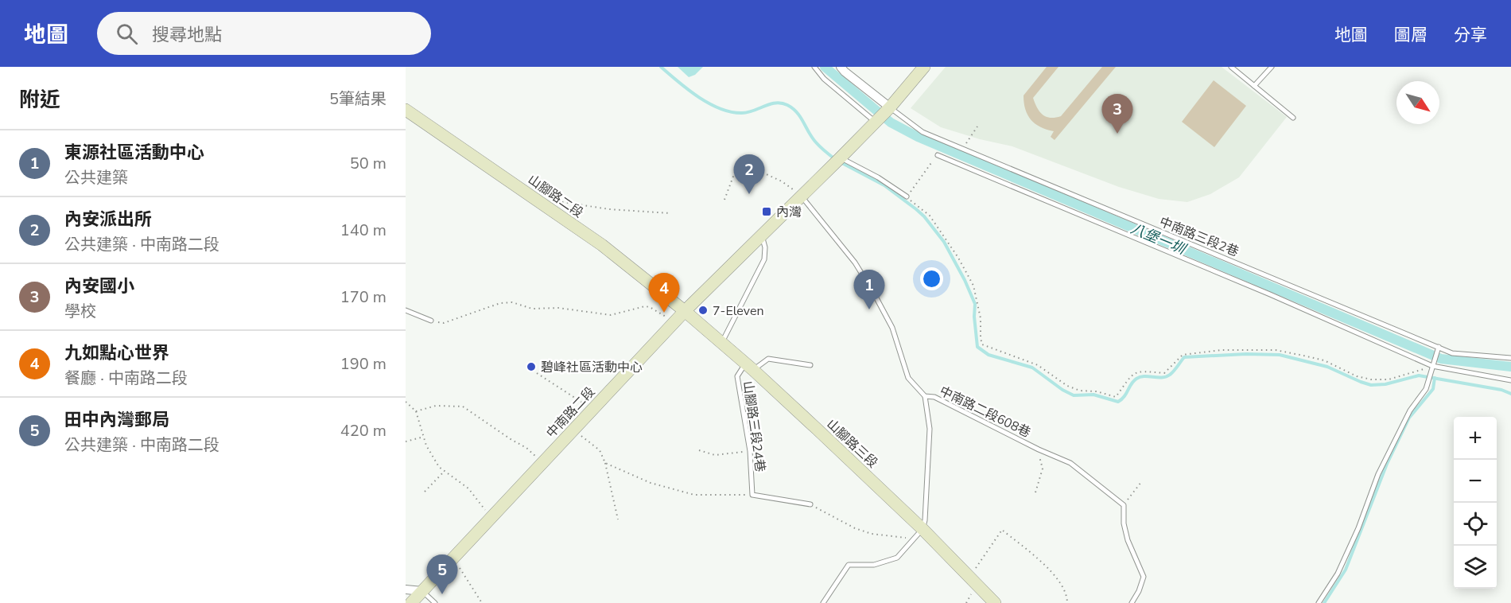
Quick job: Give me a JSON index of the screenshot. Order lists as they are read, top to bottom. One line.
{"streets":{"main road":["山腳路二段","中南路二段","山腳路三段"],"lane":["中南路三段2巷","中南路二段608巷","山腳路三段24巷"]},"crossings":[["山腳路二段","中南路二段"],["山腳路二段","山腳路三段"],["中南路三段2巷","中南路二段"],["中南路二段608巷","中南路二段"],["中南路二段","山腳路三段"],["山腳路三段24巷","山腳路三段"]],"water":["八堡一圳"],"places":{"transit":["內灣"],"other":["7-Eleven","碧峰社區活動中心"]},"north":"bottom right","page":{"header":"地圖","search":"搜尋地點","nav":["地圖","圖層","分享"],"heading":["附近","5筆結果"],"pins":["3","2","1","4","5"],"list":[{"mark":"1","name":"東源社區活動中心","note":"公共建築","value":"50 m"},{"mark":"2","name":"內安派出所","note":"公共建築 · 中南路二段","value":"140 m"},{"mark":"3","name":"內安國小","note":"學校","value":"170 m"},{"mark":"4","name":"九如點心世界","note":"餐廳 · 中南路二段","value":"190 m"},{"mark":"5","name":"田中內灣郵局","note":"公共建築 · 中南路二段","value":"420 m"}],"map_buttons":["+","−"]}}
